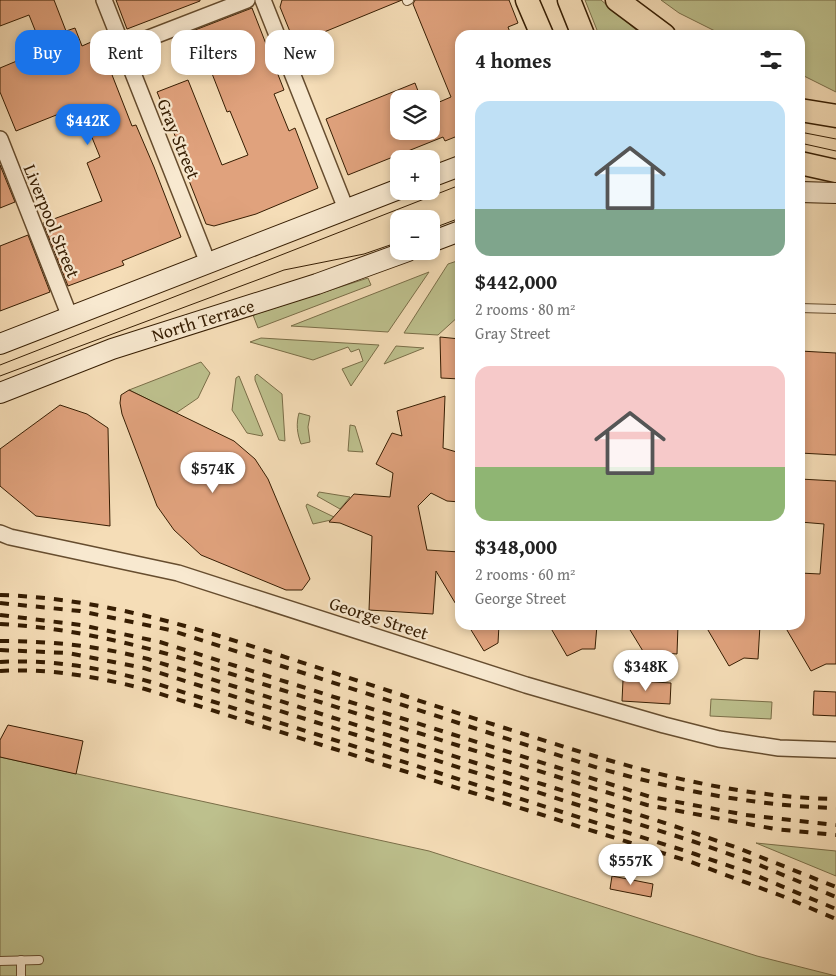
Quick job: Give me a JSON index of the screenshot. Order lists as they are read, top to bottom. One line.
{"streets":{"main road":["North Terrace"],"street":["Gray Street","Liverpool Street","George Street"]},"page":{"chip":["Buy","Rent","Filters","New"],"heading":"4 homes","map_buttons":["+","−"],"list":[{"name":"$442,000","note":"2 rooms · 80 m² · Gray Street"},{"name":"$348,000","note":"2 rooms · 60 m² · George Street"}],"price":["$442K","$574K","$348K","$557K"]}}
